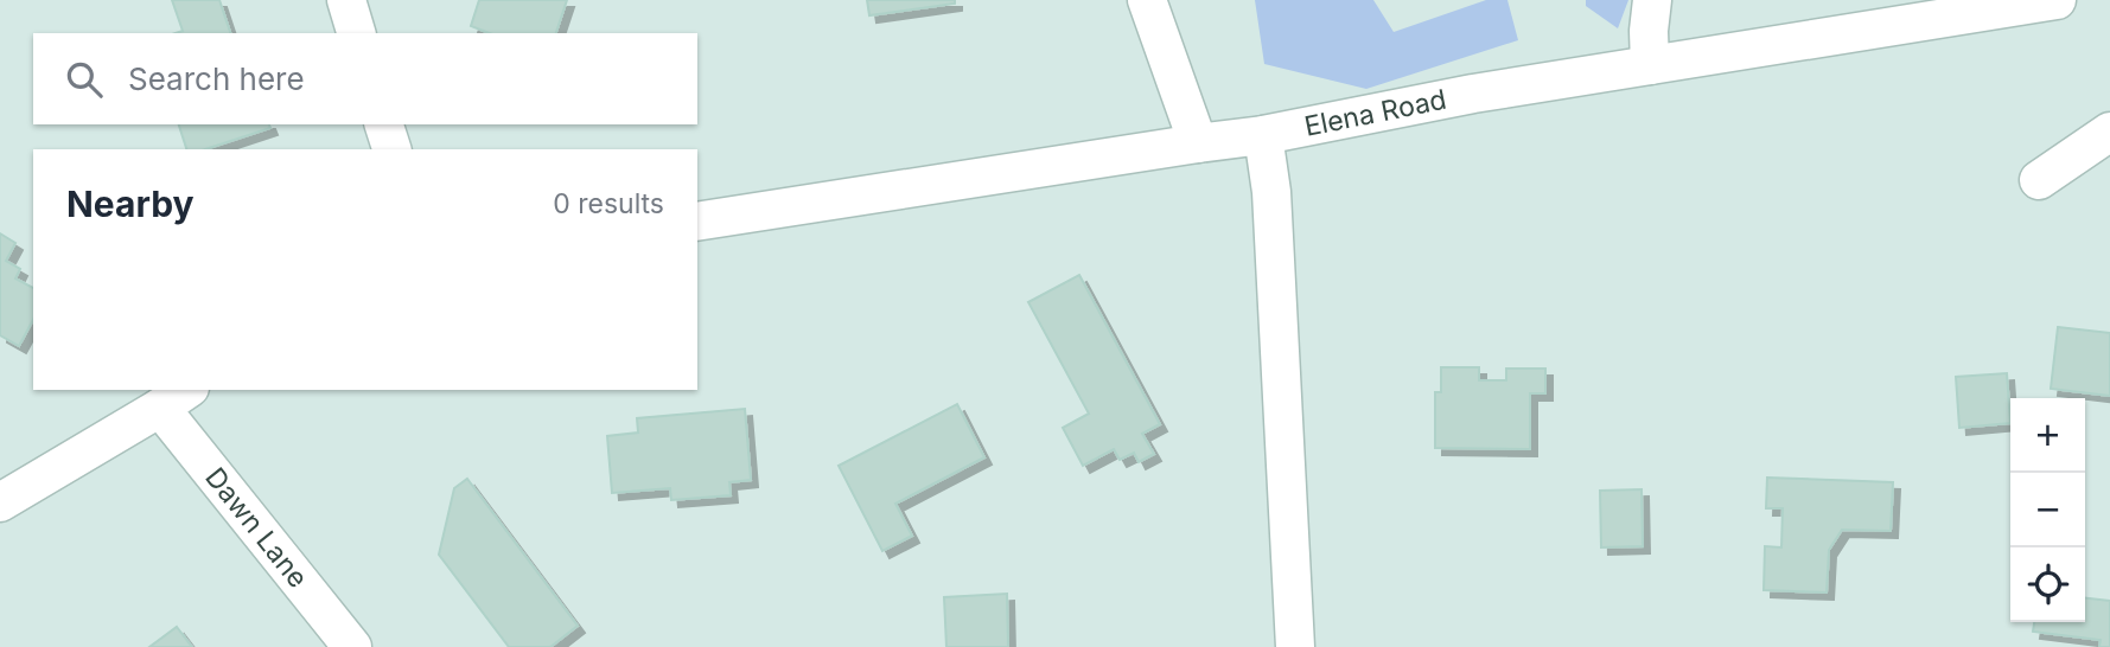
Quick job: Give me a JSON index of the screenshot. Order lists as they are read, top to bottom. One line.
{"streets":{"street":["Elena Road","Dawn Lane"]},"page":{"search":"Search here","heading":["Nearby","0 results"],"map_buttons":["+","−"]}}
